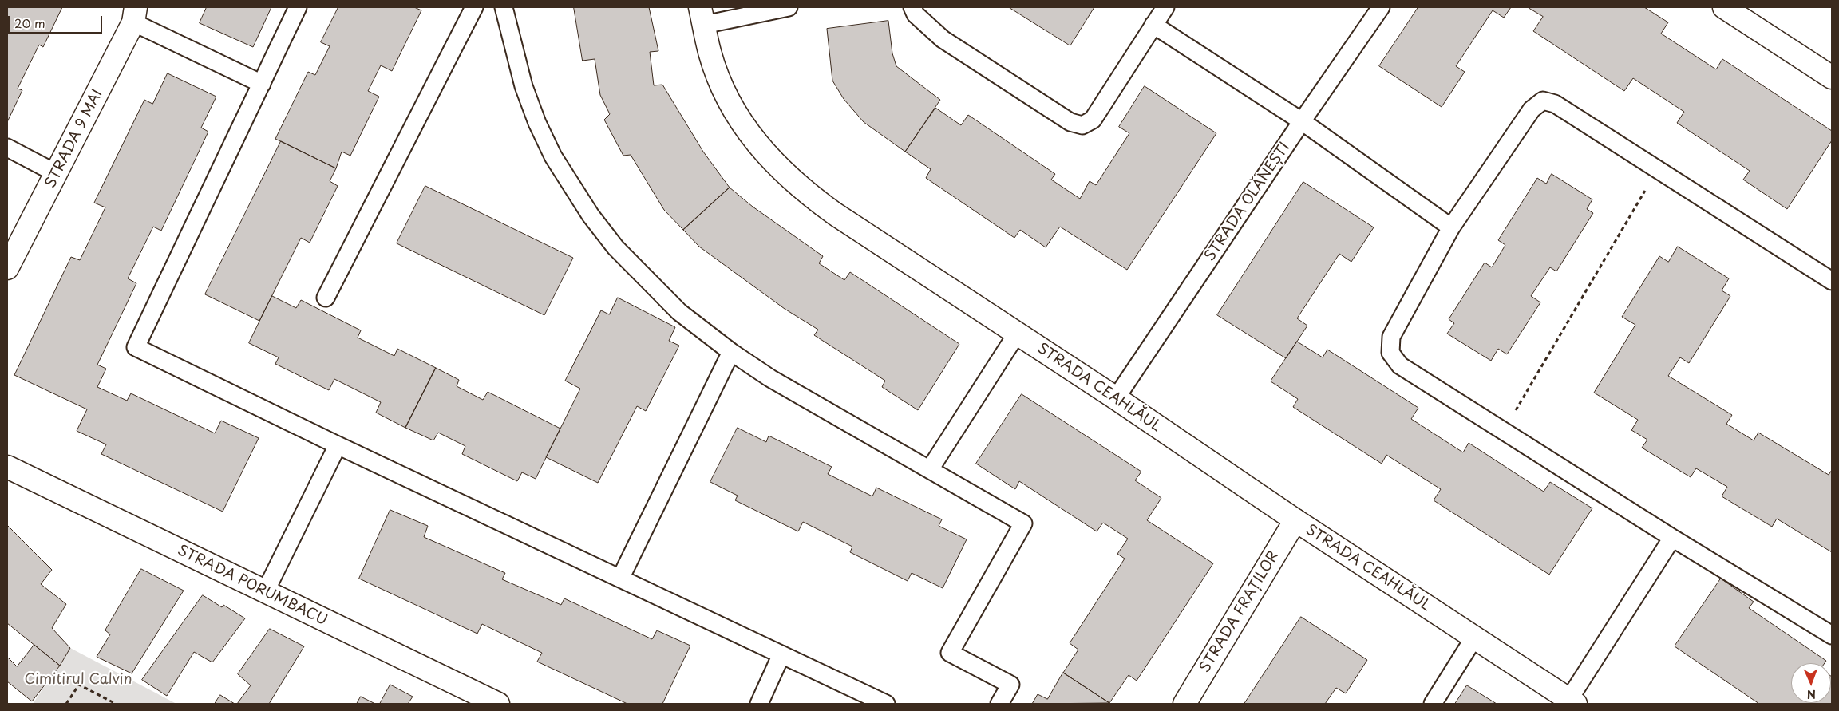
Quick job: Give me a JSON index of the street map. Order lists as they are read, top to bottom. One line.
{"streets":{"street":["STRADA 9 MAI","STRADA CEAHLĂUL","STRADA PORUMBACU","STRADA FRAȚILOR"],"lane":["STRADA OLĂNEȘTI"]},"crossings":[["STRADA OLĂNEȘTI","STRADA CEAHLĂUL"],["STRADA CEAHLĂUL","STRADA FRAȚILOR"]],"parks":["Cimitirul Calvin"],"scale_bar":"20 m","north":"bottom"}
